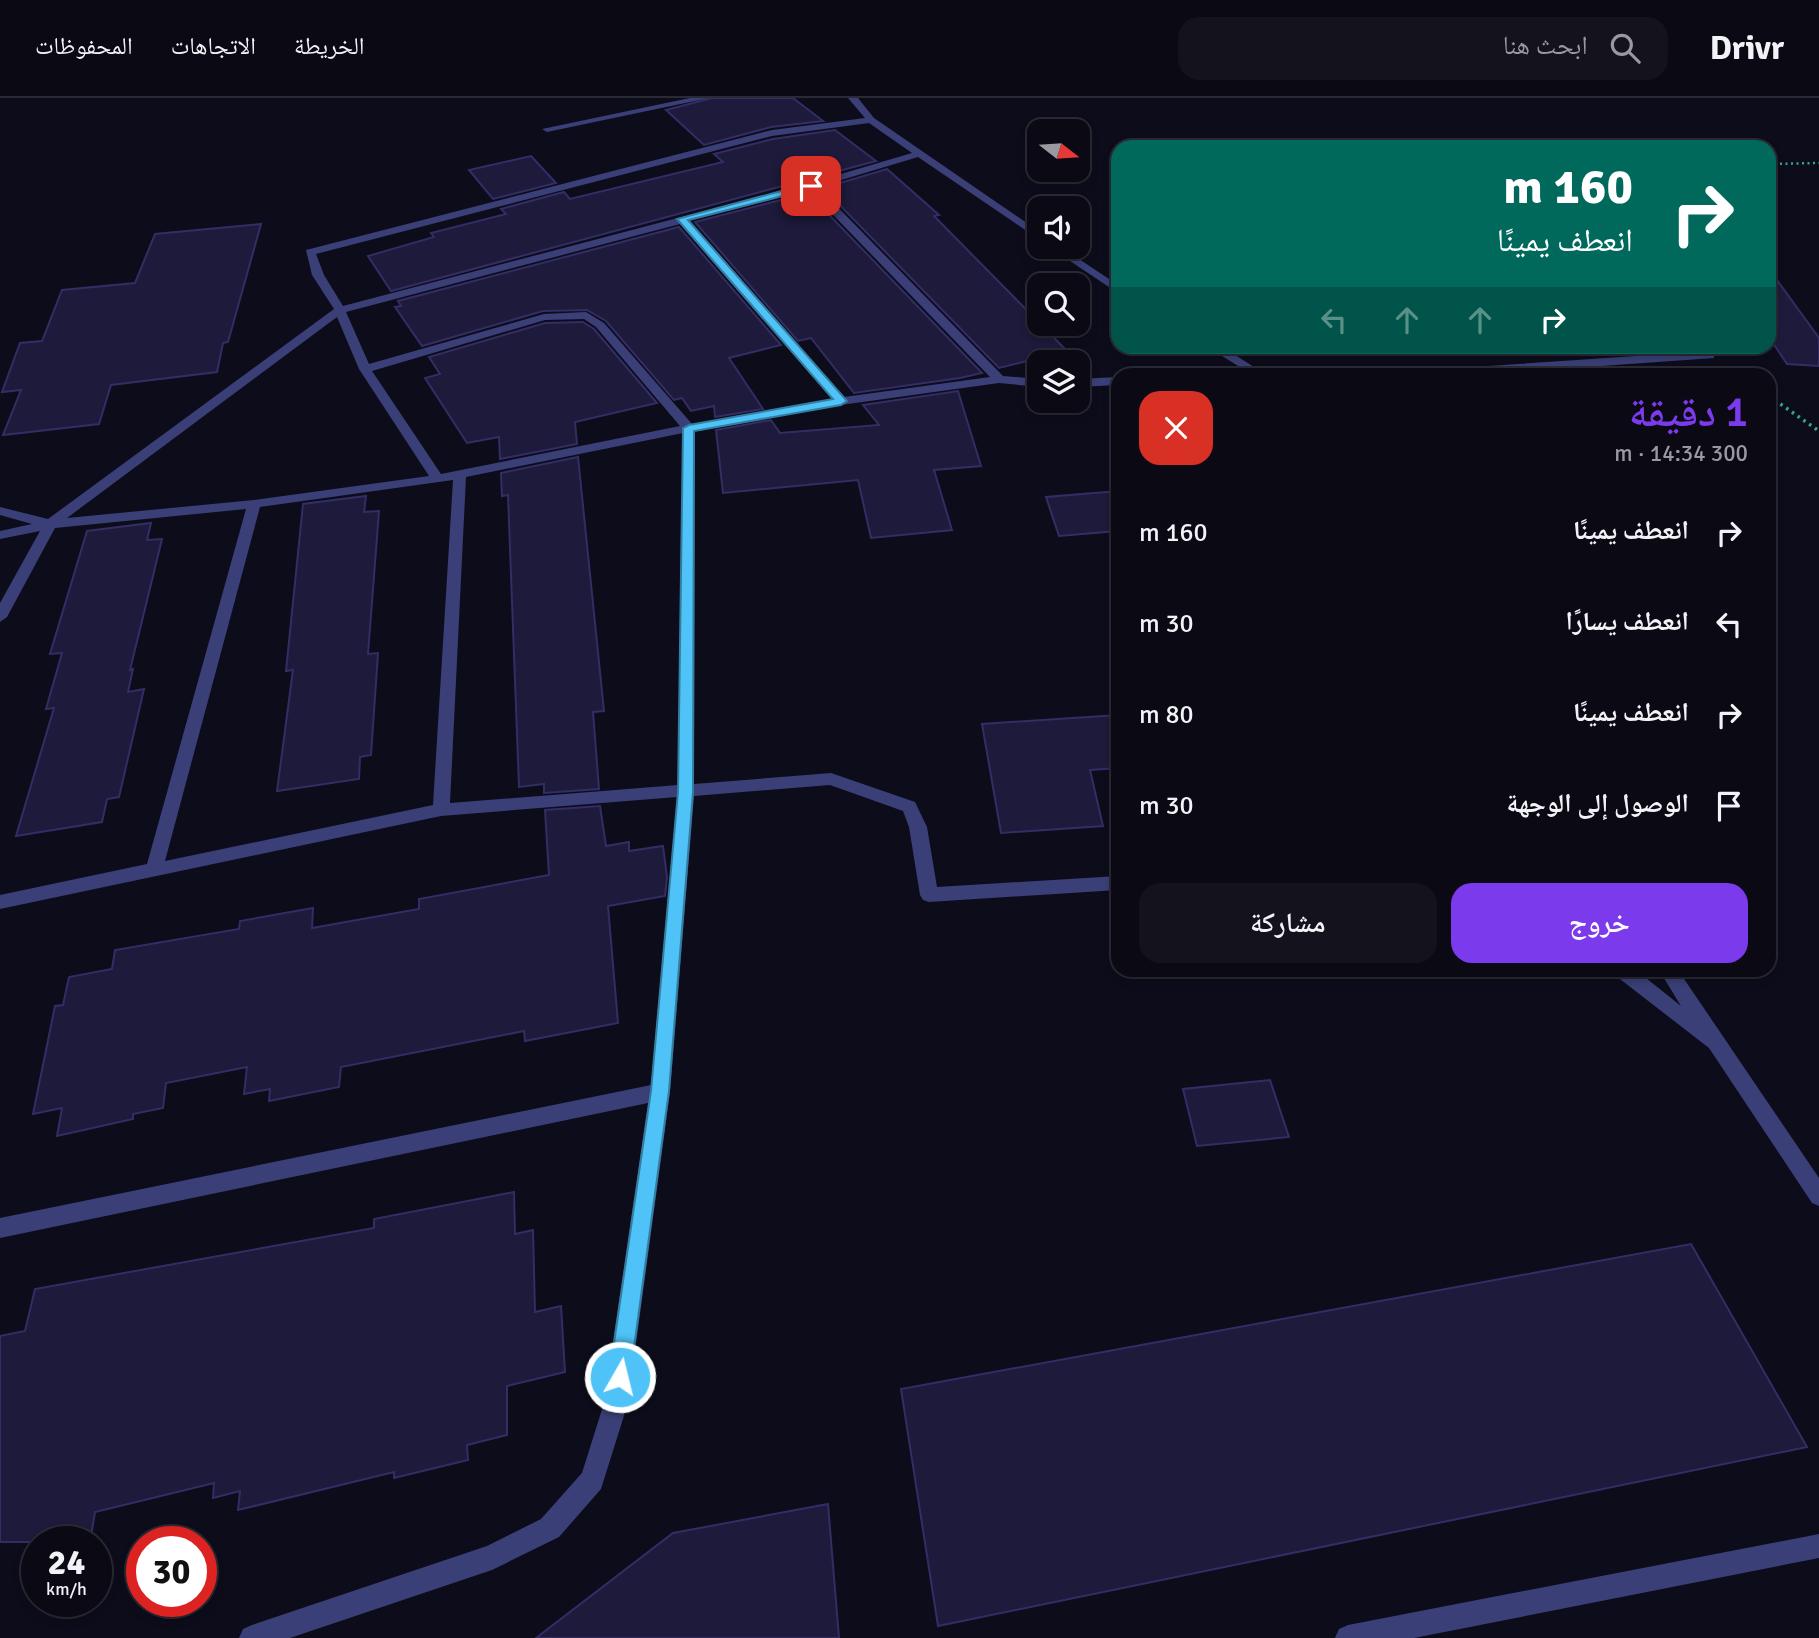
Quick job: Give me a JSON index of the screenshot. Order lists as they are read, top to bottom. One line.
{"north":"right","page":{"header":"Drivr","search":"ابحث هنا","nav":["الخريطة","الاتجاهات","المحفوظات"],"turn":["160 m","انعطف يمينًا"],"heading":["1 دقيقة","300 m · 14:34"],"list":[{"name":"انعطف يمينًا","value":"160 m"},{"name":"انعطف يسارًا","value":"30 m"},{"name":"انعطف يمينًا","value":"80 m"},{"name":"الوصول إلى الوجهة","value":"30 m"}],"buttons":["خروج","مشاركة"],"speed":"24 km/h","limit":"30"}}
